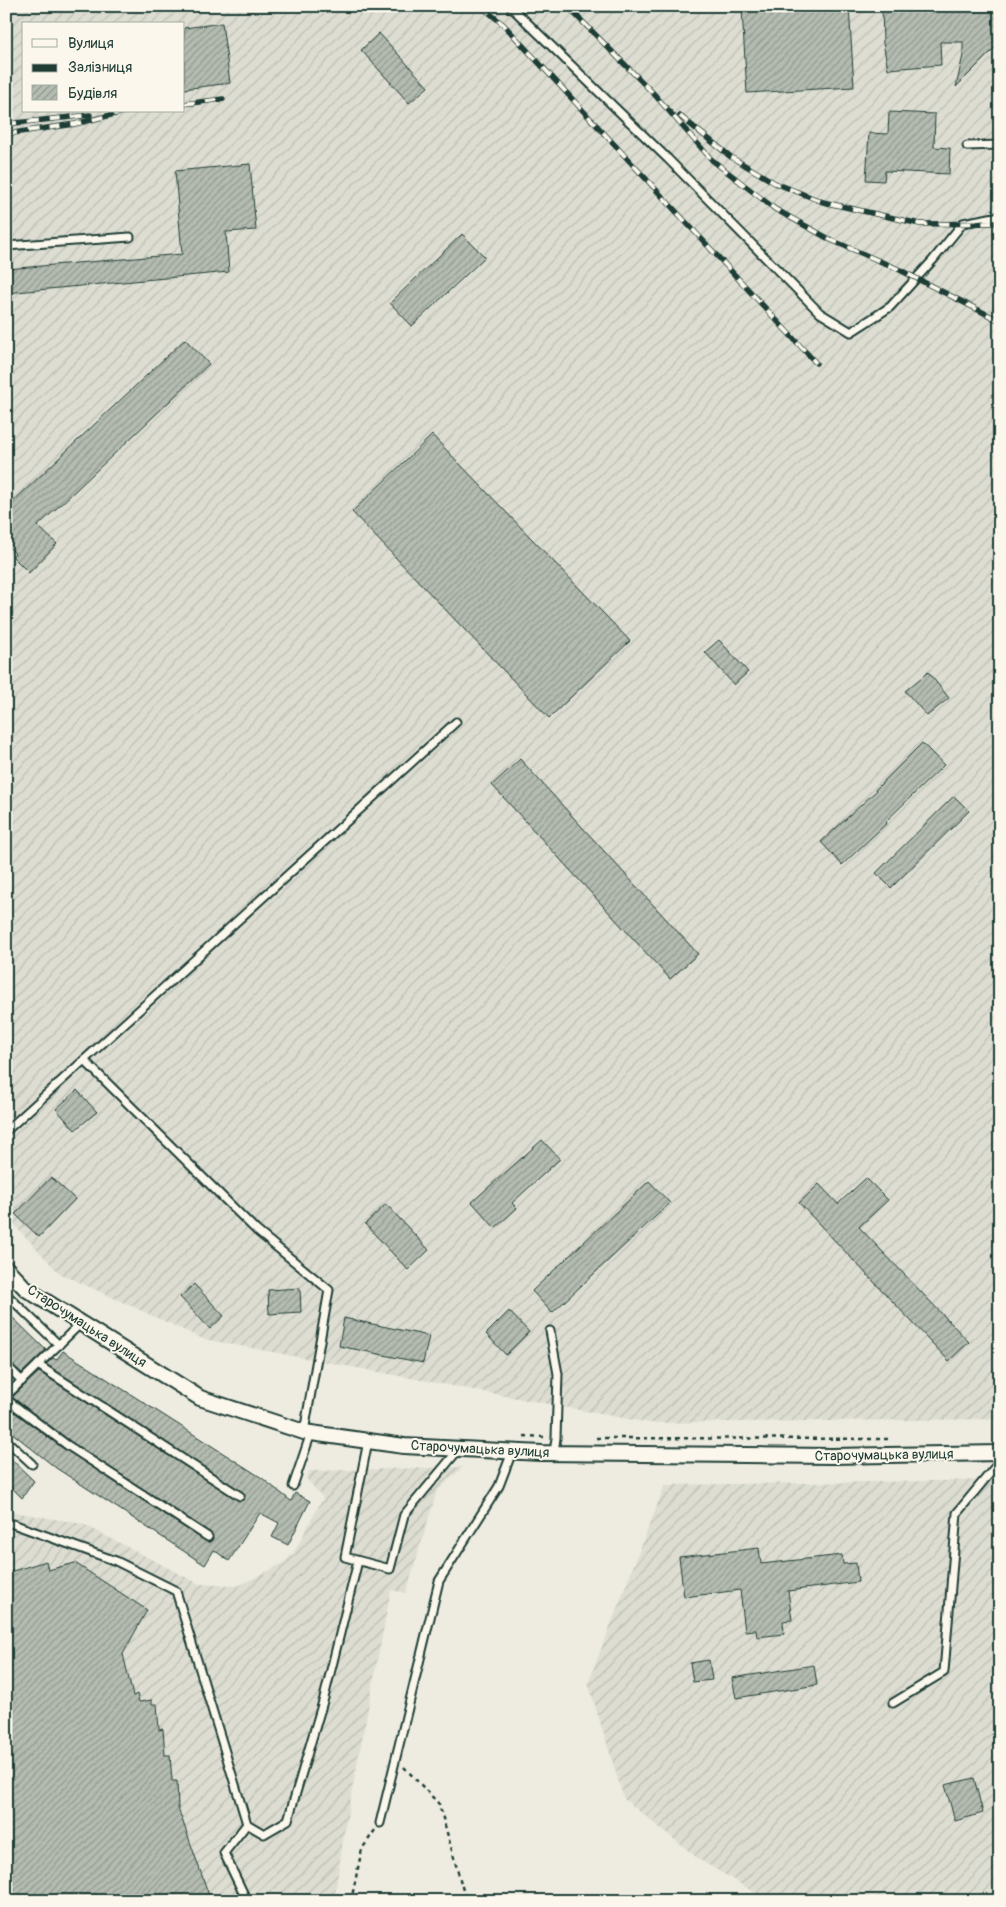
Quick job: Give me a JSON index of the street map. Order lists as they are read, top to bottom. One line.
{"streets":{"street":["Старочумацька вулиця"]},"legend":["Вулиця","Залізниця","Будівля"]}
